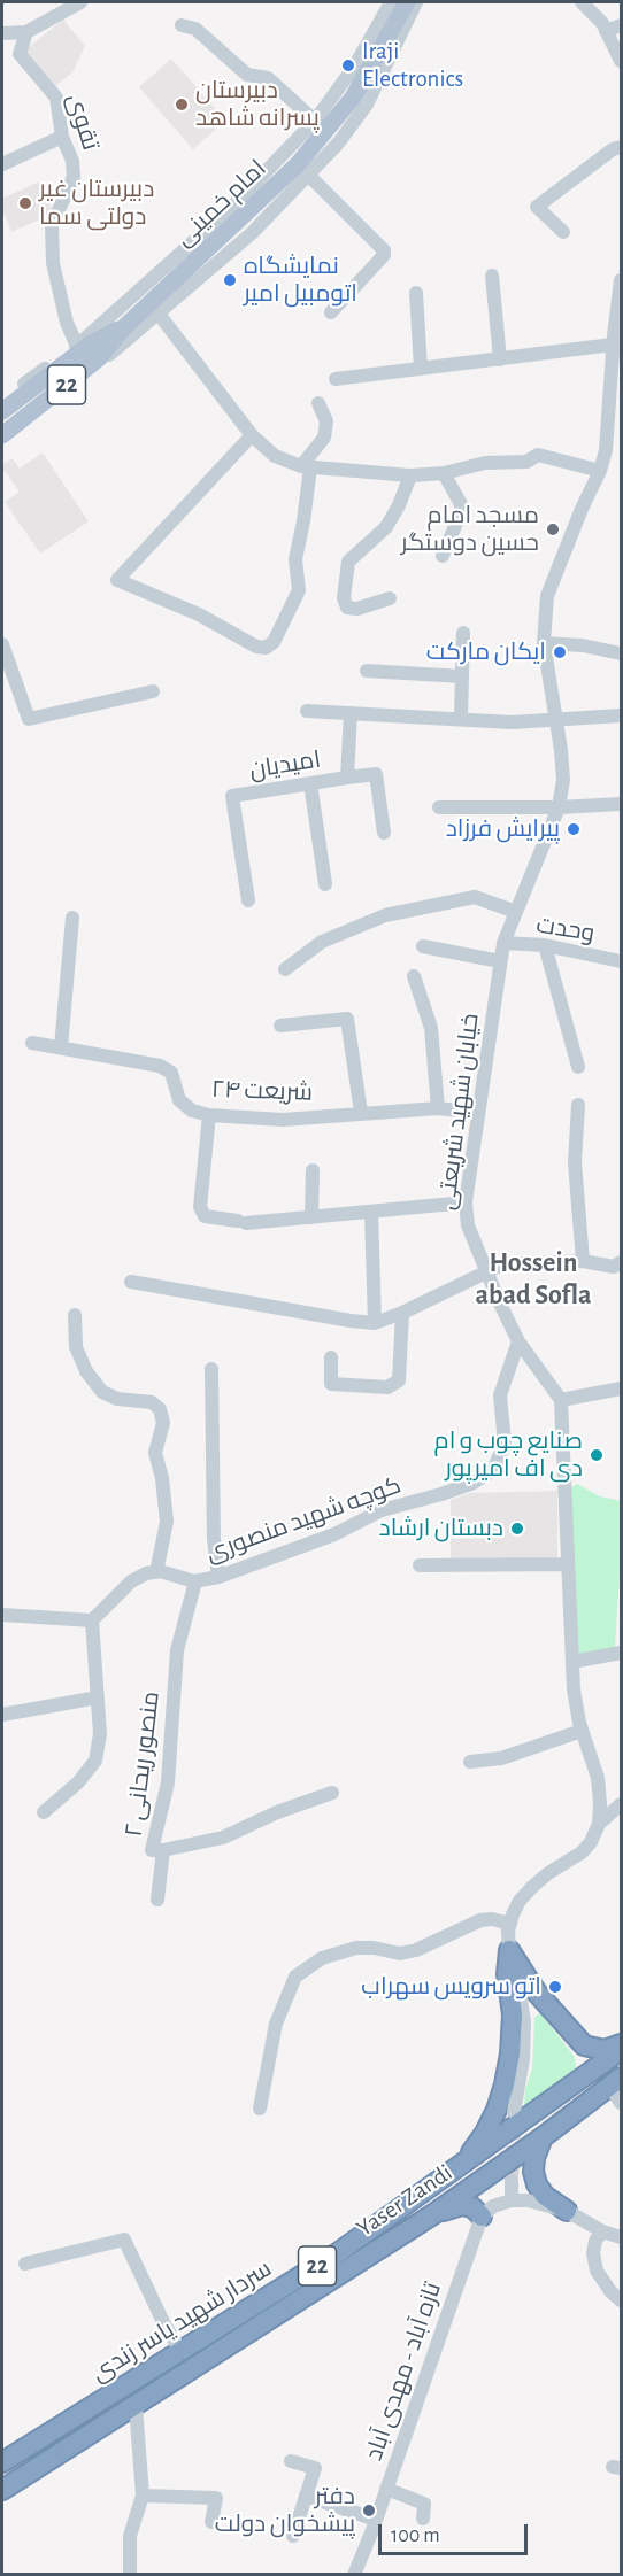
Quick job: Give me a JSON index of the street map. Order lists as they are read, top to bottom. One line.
{"streets":{"highway":["22","Yaser Zandi","سردار شهید یاسر زندی"],"main road":["امام خمینی"],"street":["تقوی","امیدیان","وحدت","شریعت ۲۴","خیابان شهید شریعتی","کوچه شهید منصوری","منصور ریحانی ۲","تازه آباد - مهدی آباد"]},"crossings":[["امام خمینی","22"],["وحدت","خیابان شهید شریعتی"],["شریعت ۲۴","خیابان شهید شریعتی"],["خیابان شهید شریعتی","کوچه شهید منصوری"],["کوچه شهید منصوری","منصور ریحانی ۲"]],"districts":["Hossein abad Sofla"],"places":["Iraji Electronics","دبیرستان پسرانه شاهد","دبیرستان غیر دولتی سما","نمایشگاه اتومبیل امیر","مسجد امام حسین دوستگر","ایکان مارکت","پیرایش فرزاد","صنایع چوب و ام دی اف امیرپور","دبستان ارشاد","اتو سرویس سهراب","دفتر پیشخوان دولت"],"scale_bar":"100 m"}
